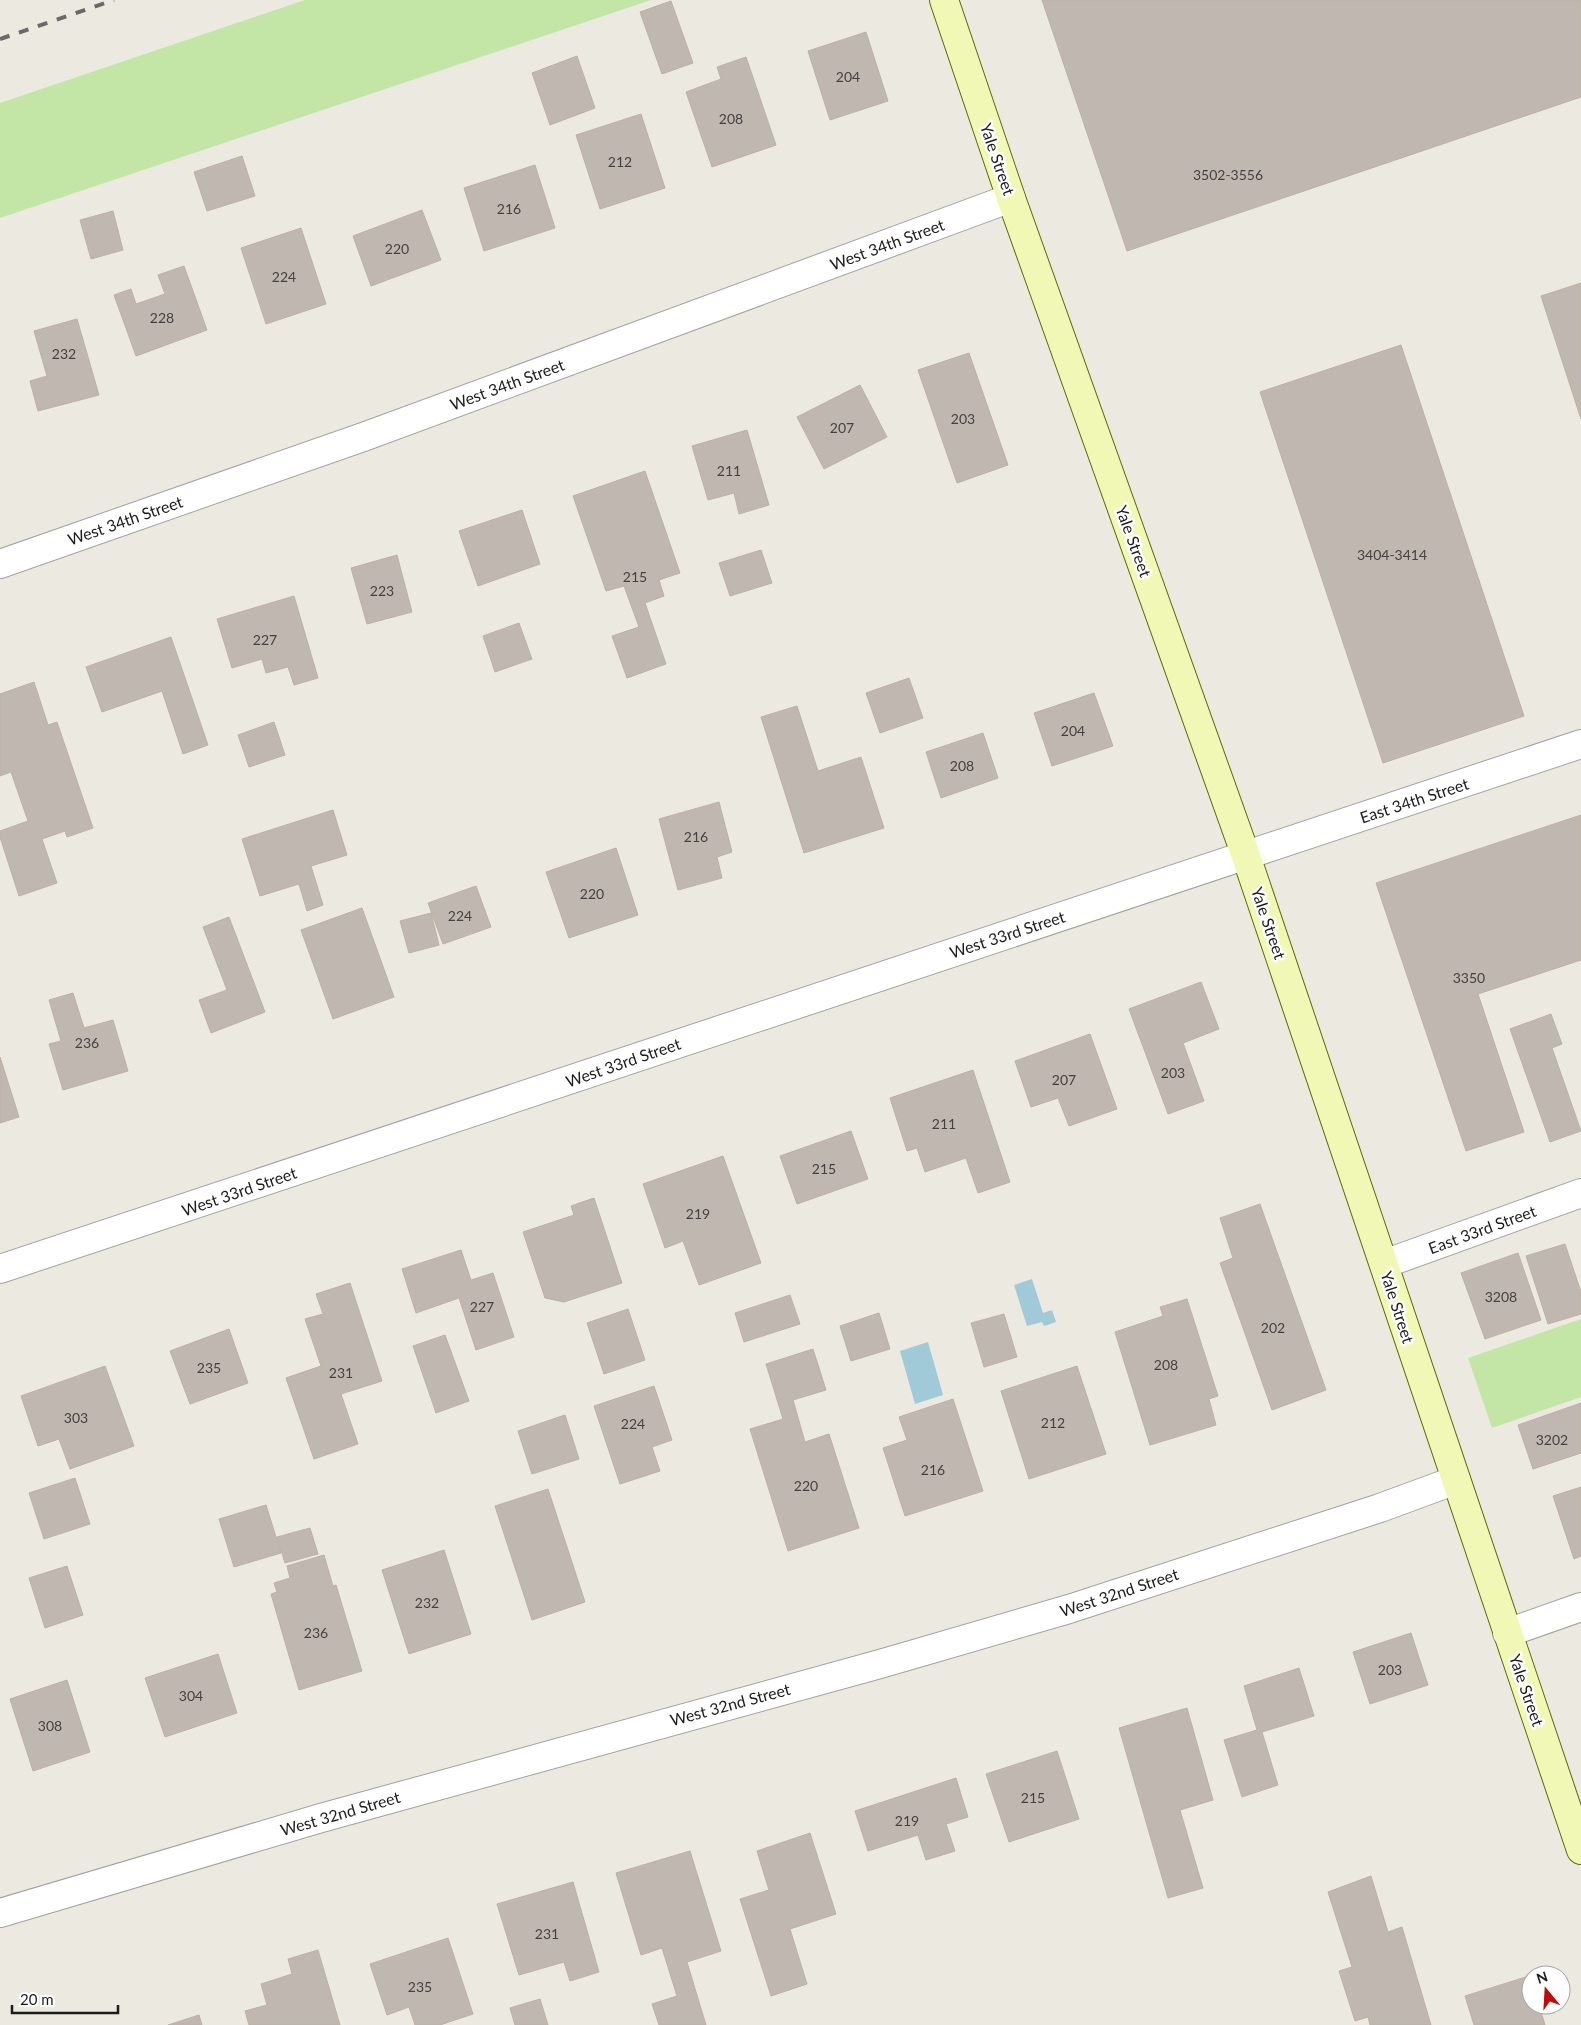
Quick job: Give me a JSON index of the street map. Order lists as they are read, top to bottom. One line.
{"streets":{"main road":["Yale Street"],"street":["West 34th Street","East 34th Street","West 33rd Street","East 33rd Street","West 32nd Street"]},"crossings":[["Yale Street","West 34th Street"],["Yale Street","East 34th Street"],["Yale Street","West 33rd Street"],["Yale Street","East 33rd Street"],["Yale Street","West 32nd Street"],["East 34th Street","West 33rd Street"]],"house_numbers":["204","208","212","3502-3556","216","220","224","228","232","203","207","211","3404-3414","215","223","227","204","208","216","220","224","3350","236","203","207","211","215","219","3208","227","202","208","235","231","303","212","224","3202","216","220","232","236","203","304","308","215","219","231","235"],"scale_bar":"20 m","north":"top"}
